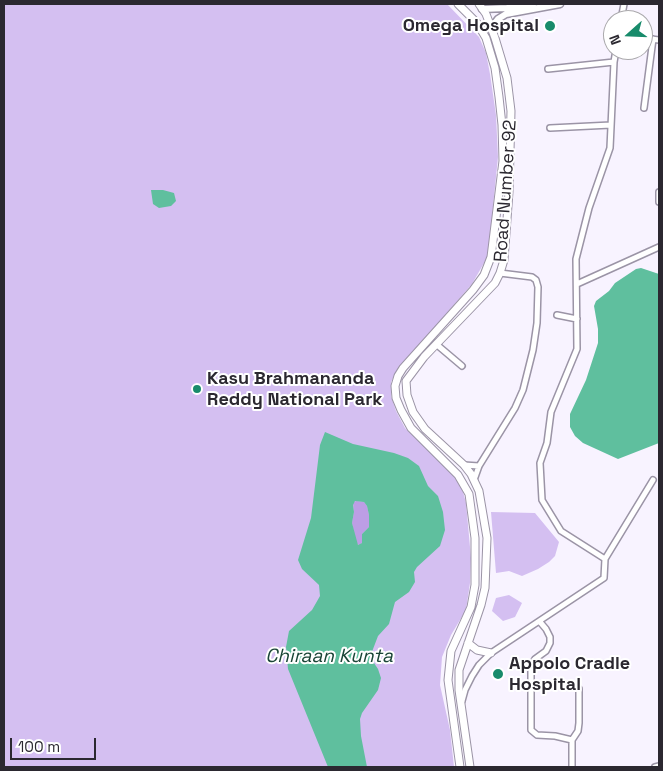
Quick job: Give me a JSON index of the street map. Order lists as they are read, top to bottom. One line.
{"streets":{"main road":["Road Number 92"]},"water":["Chiraan Kunta"],"places":["Omega Hospital","Kasu Brahmananda Reddy National Park","Appolo Cradle Hospital"],"scale_bar":"100 m","north":"left"}
